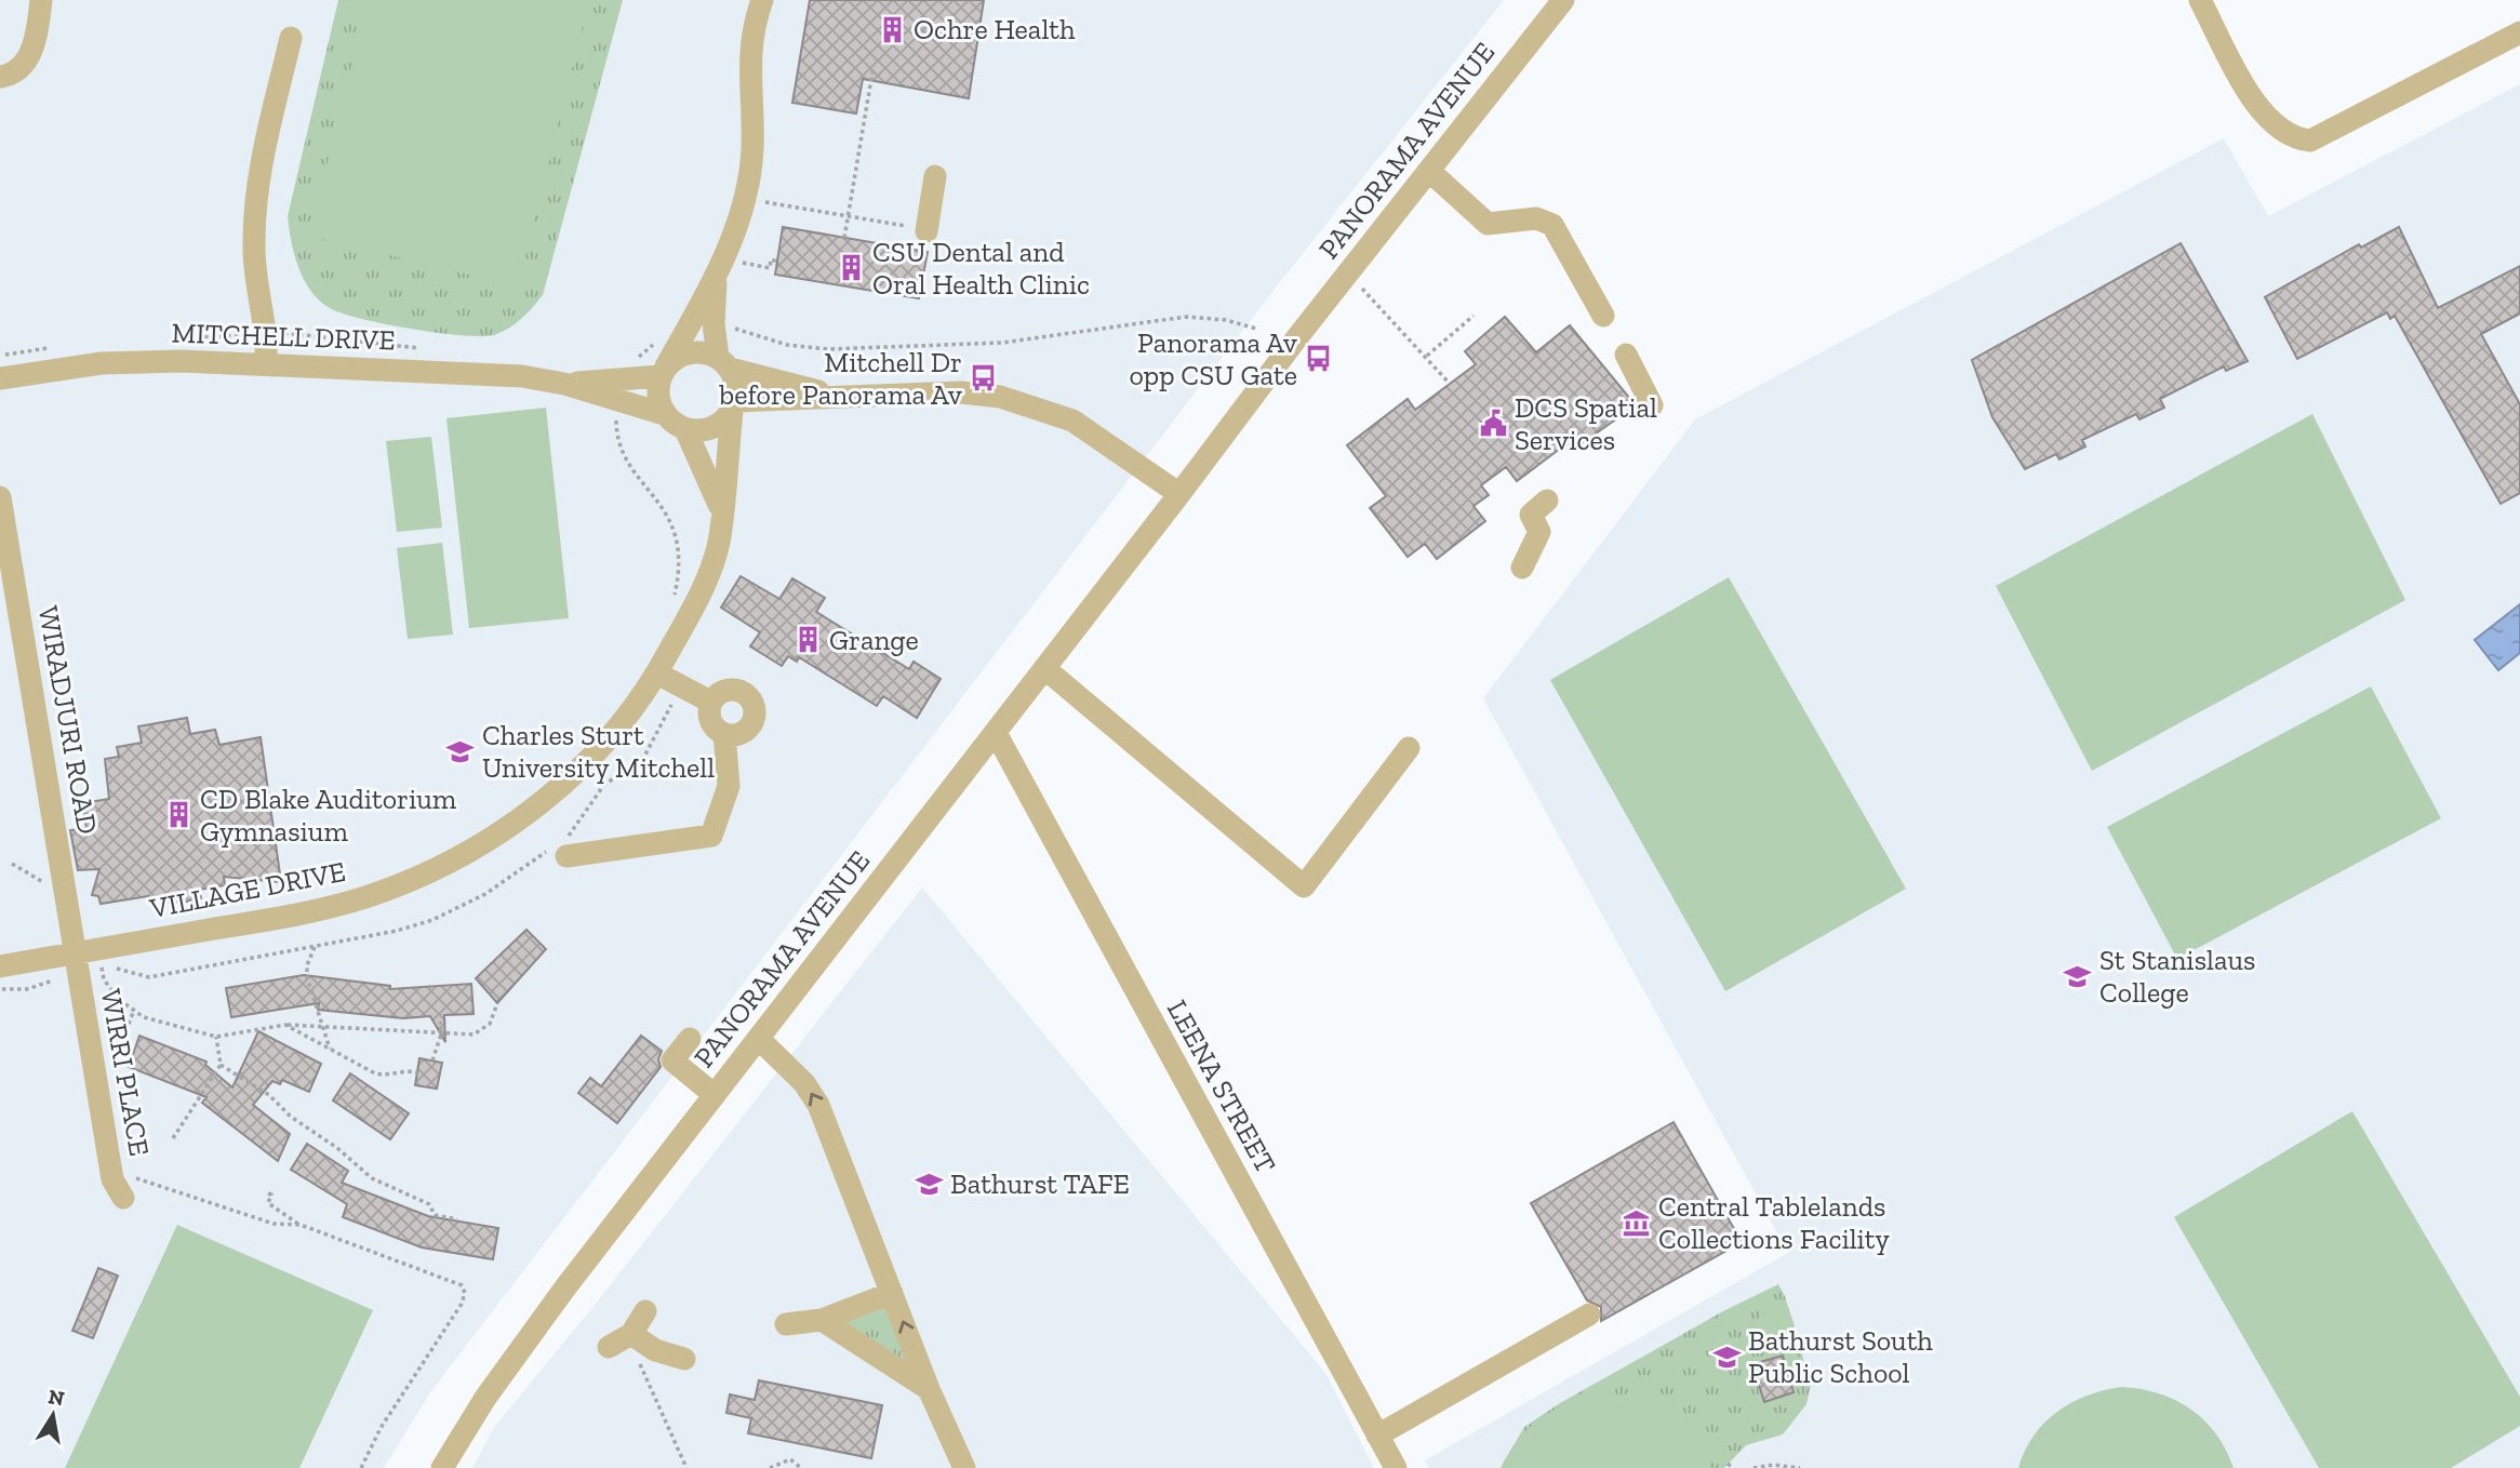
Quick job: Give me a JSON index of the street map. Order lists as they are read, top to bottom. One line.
{"streets":{"street":["PANORAMA AVENUE","MITCHELL DRIVE","WIRADJURI ROAD","VILLAGE DRIVE","WIRRI PLACE","LEENA STREET"]},"crossings":[["PANORAMA AVENUE","LEENA STREET"],["MITCHELL DRIVE","VILLAGE DRIVE"],["WIRADJURI ROAD","VILLAGE DRIVE"],["WIRADJURI ROAD","WIRRI PLACE"],["VILLAGE DRIVE","WIRRI PLACE"]],"places":{"building":["Ochre Health","CSU Dental and Oral Health Clinic","Grange","CD Blake Auditorium Gymnasium"],"bus stop":["Panorama Av opp CSU Gate","Mitchell Dr before Panorama Av"],"public building":["DCS Spatial Services"],"school or university":["Charles Sturt University Mitchell","St Stanislaus College","Bathurst TAFE","Bathurst South Public School"],"museum":["Central Tablelands Collections Facility"]},"north":"top"}
